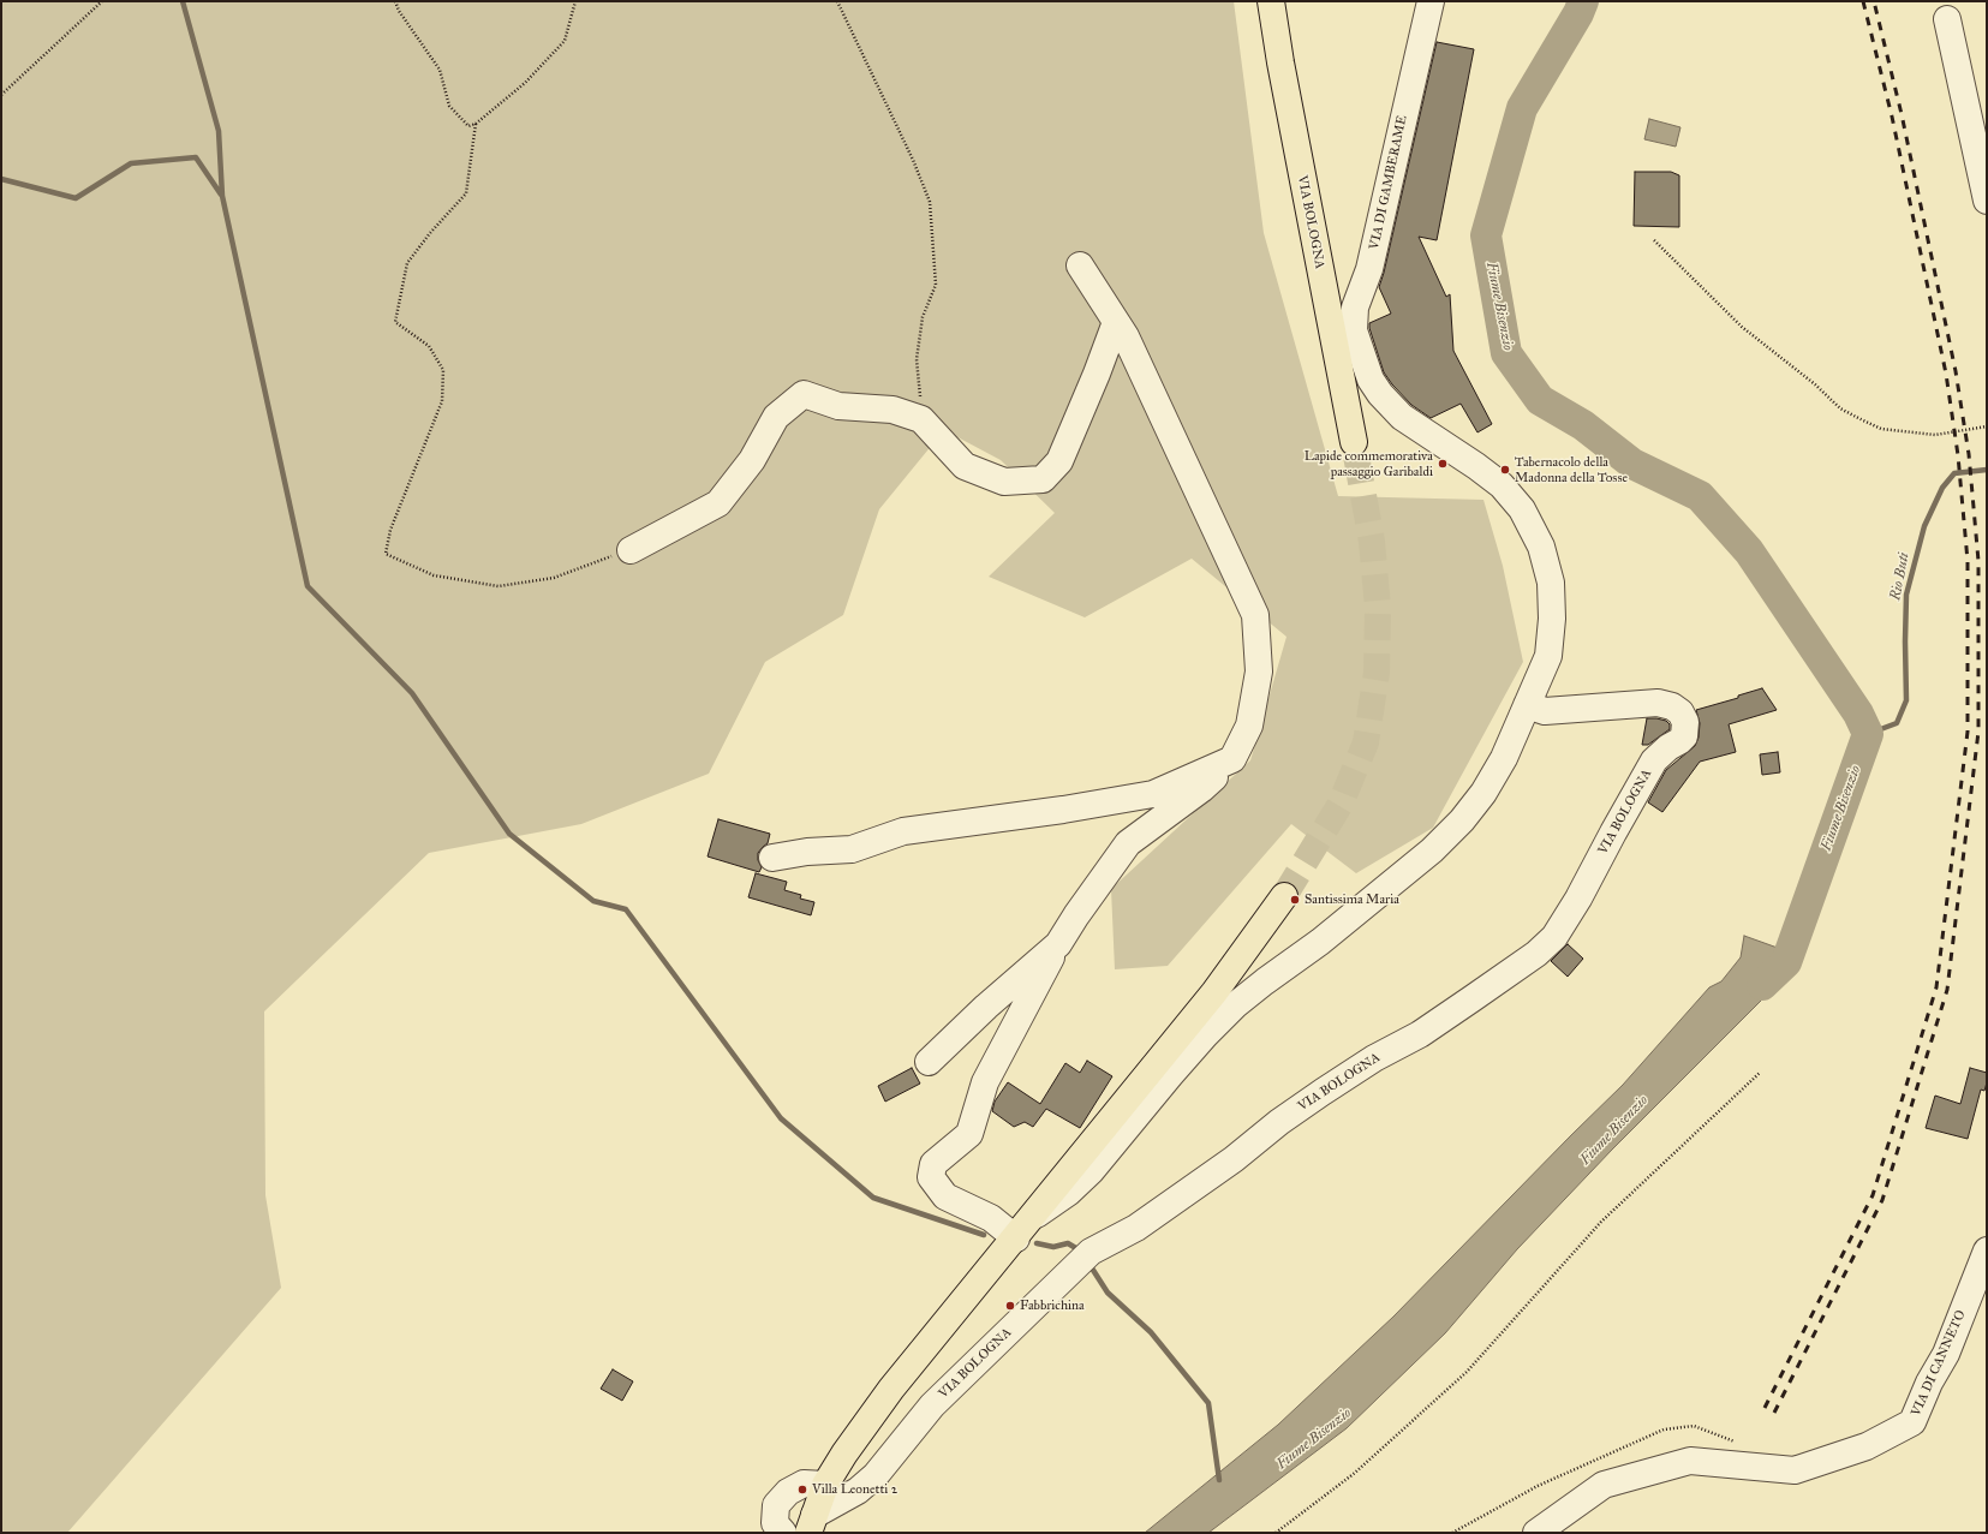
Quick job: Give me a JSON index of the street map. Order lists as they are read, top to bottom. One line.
{"streets":{"main road":["VIA BOLOGNA"],"street":["VIA DI GAMBERAME","VIA DI CANNETO"]},"crossings":[["VIA DI GAMBERAME","VIA BOLOGNA"]],"water":["Fiume Bisenzio","Rio Buti"],"places":["Lapide commemorativa passaggio Garibaldi","Tabernacolo della Madonna della Tosse","Santissima Maria","Fabbrichina","Villa Leonetti 2"]}
